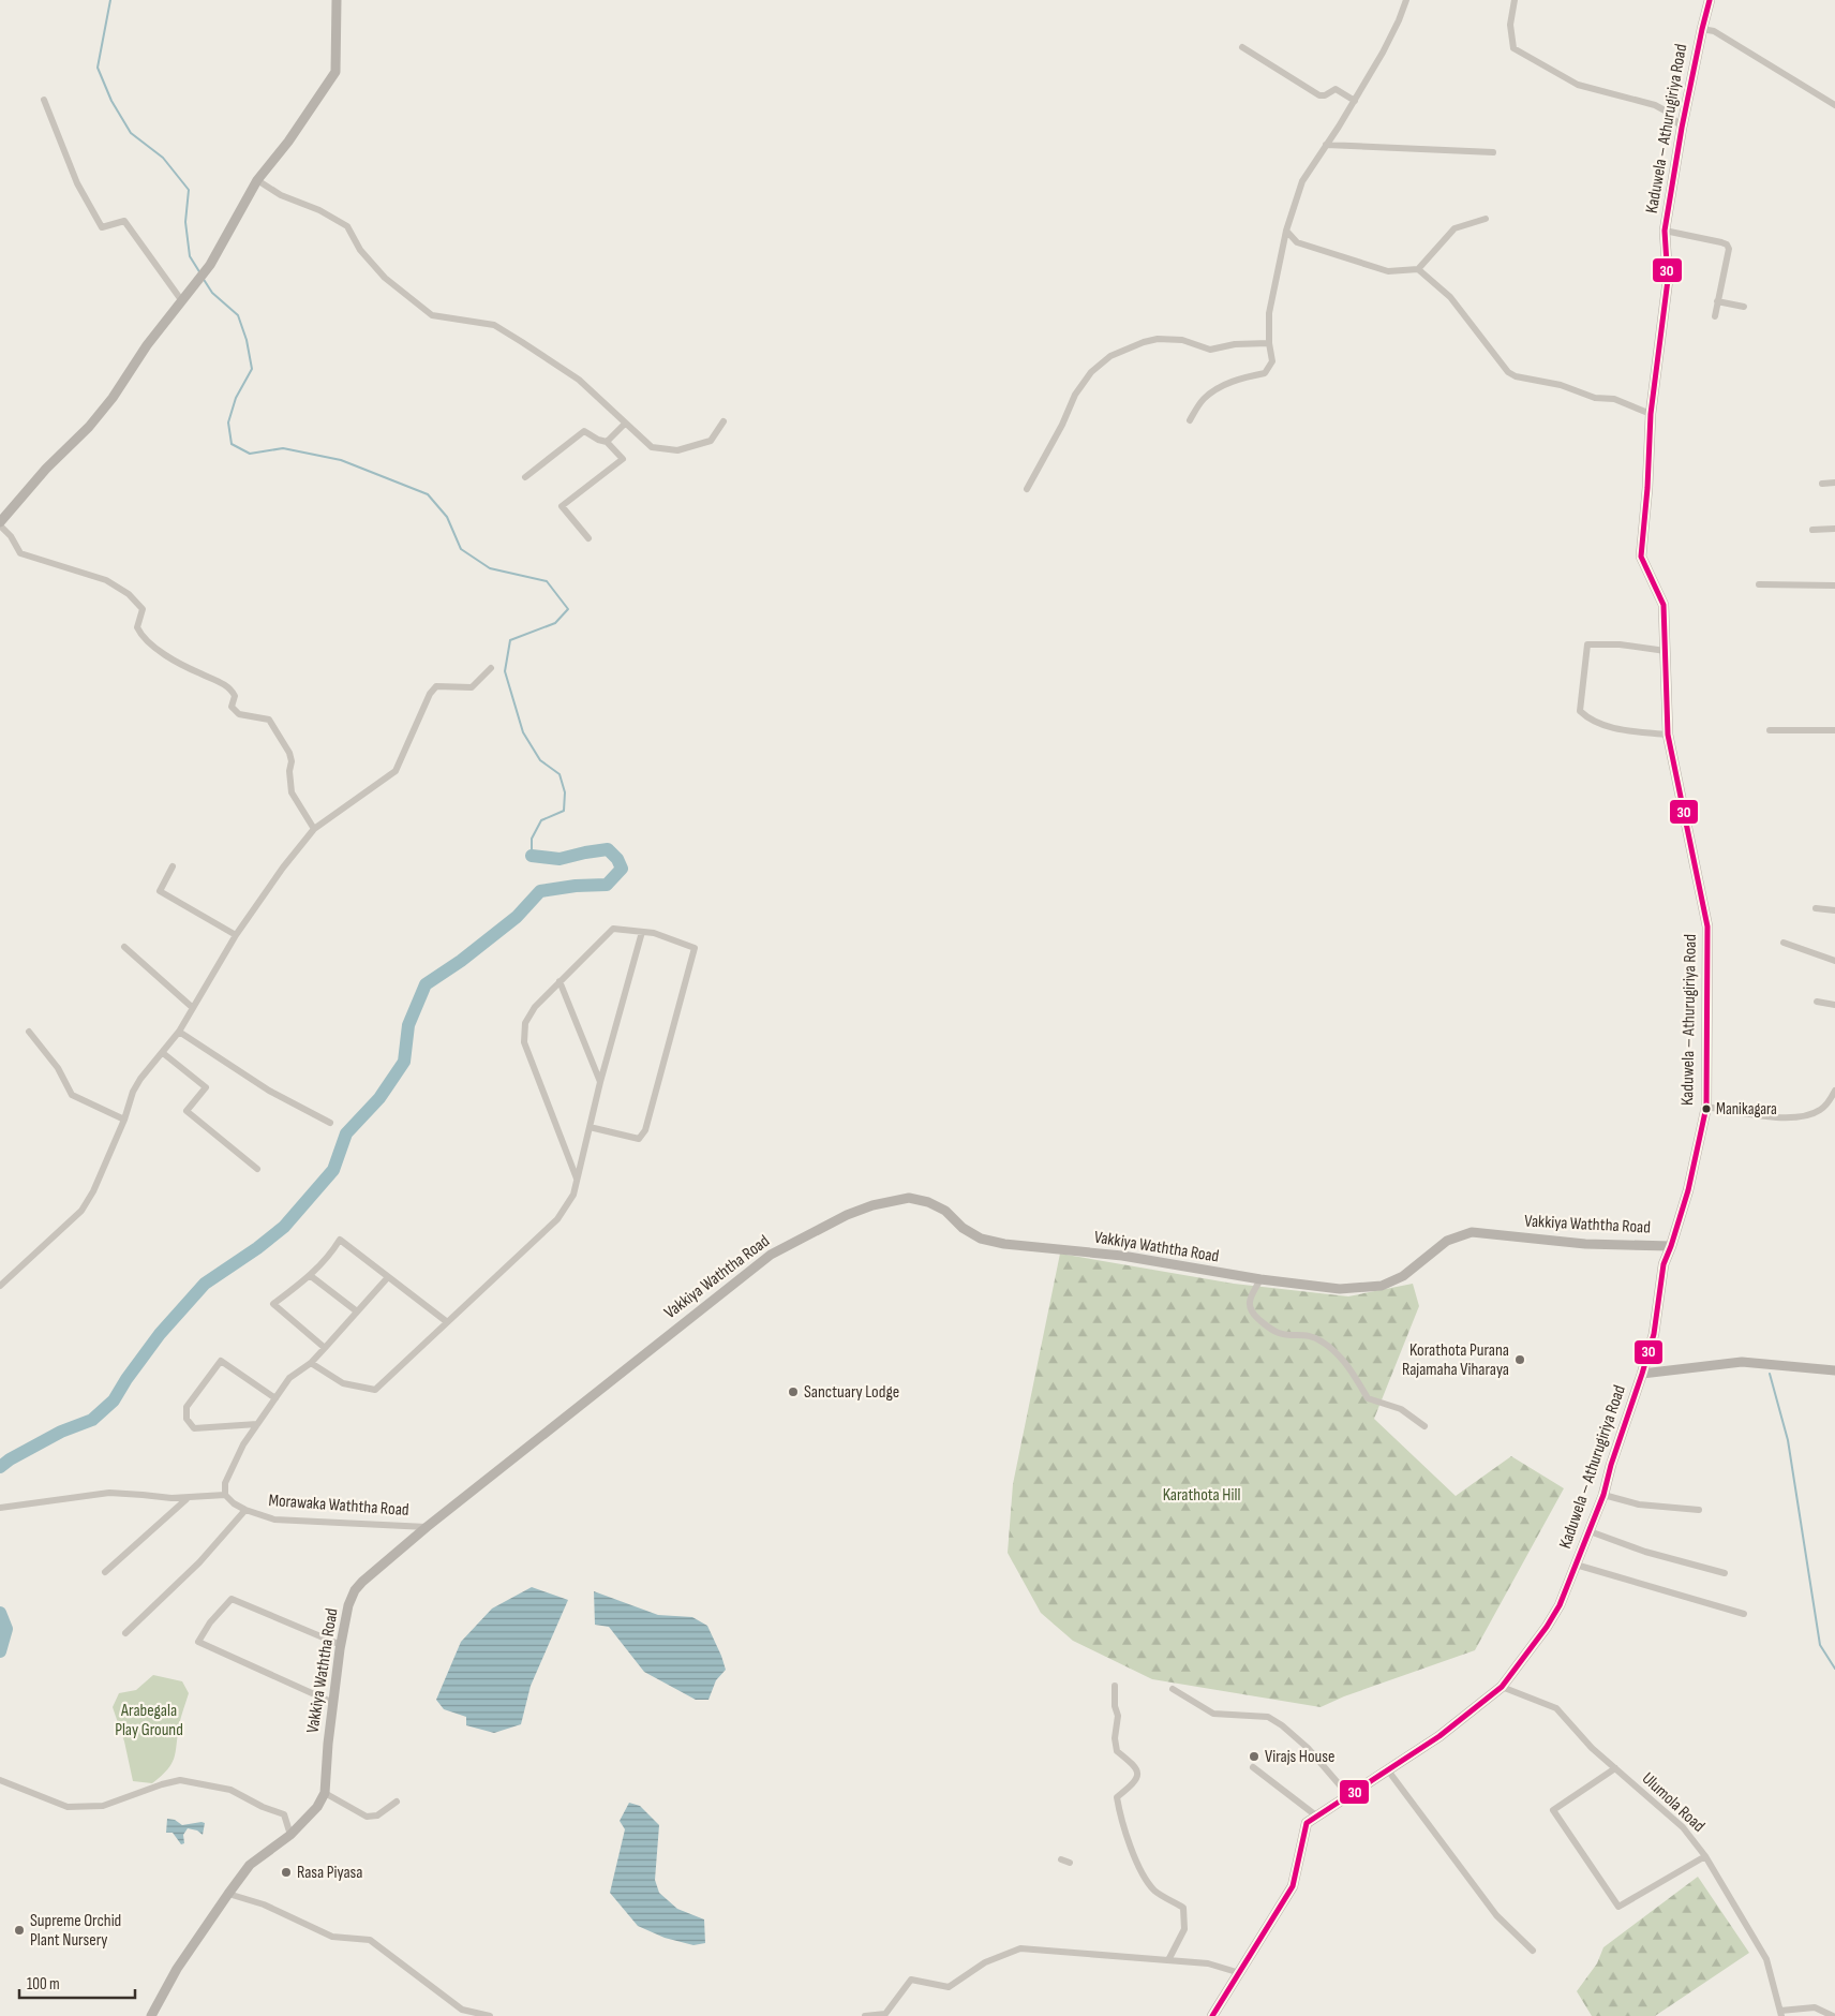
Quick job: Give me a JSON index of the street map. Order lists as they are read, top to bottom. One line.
{"streets":{"main road":["Kaduwela – Athurugiriya Road"],"street":["Vakkiya Waththa Road","Morawaka Waththa Road","Ulumola Road"]},"crossings":[["Kaduwela – Athurugiriya Road","Vakkiya Waththa Road"],["Kaduwela – Athurugiriya Road","Ulumola Road"],["Vakkiya Waththa Road","Morawaka Waththa Road"]],"parks":["Karathota Hill","Arabegala Play Ground"],"places":["Manikagara","Korathota Purana Rajamaha Viharaya","Sanctuary Lodge","Virajs House","Rasa Piyasa","Supreme Orchid Plant Nursery"],"lines":["transit line 30"],"scale_bar":"100 m"}
